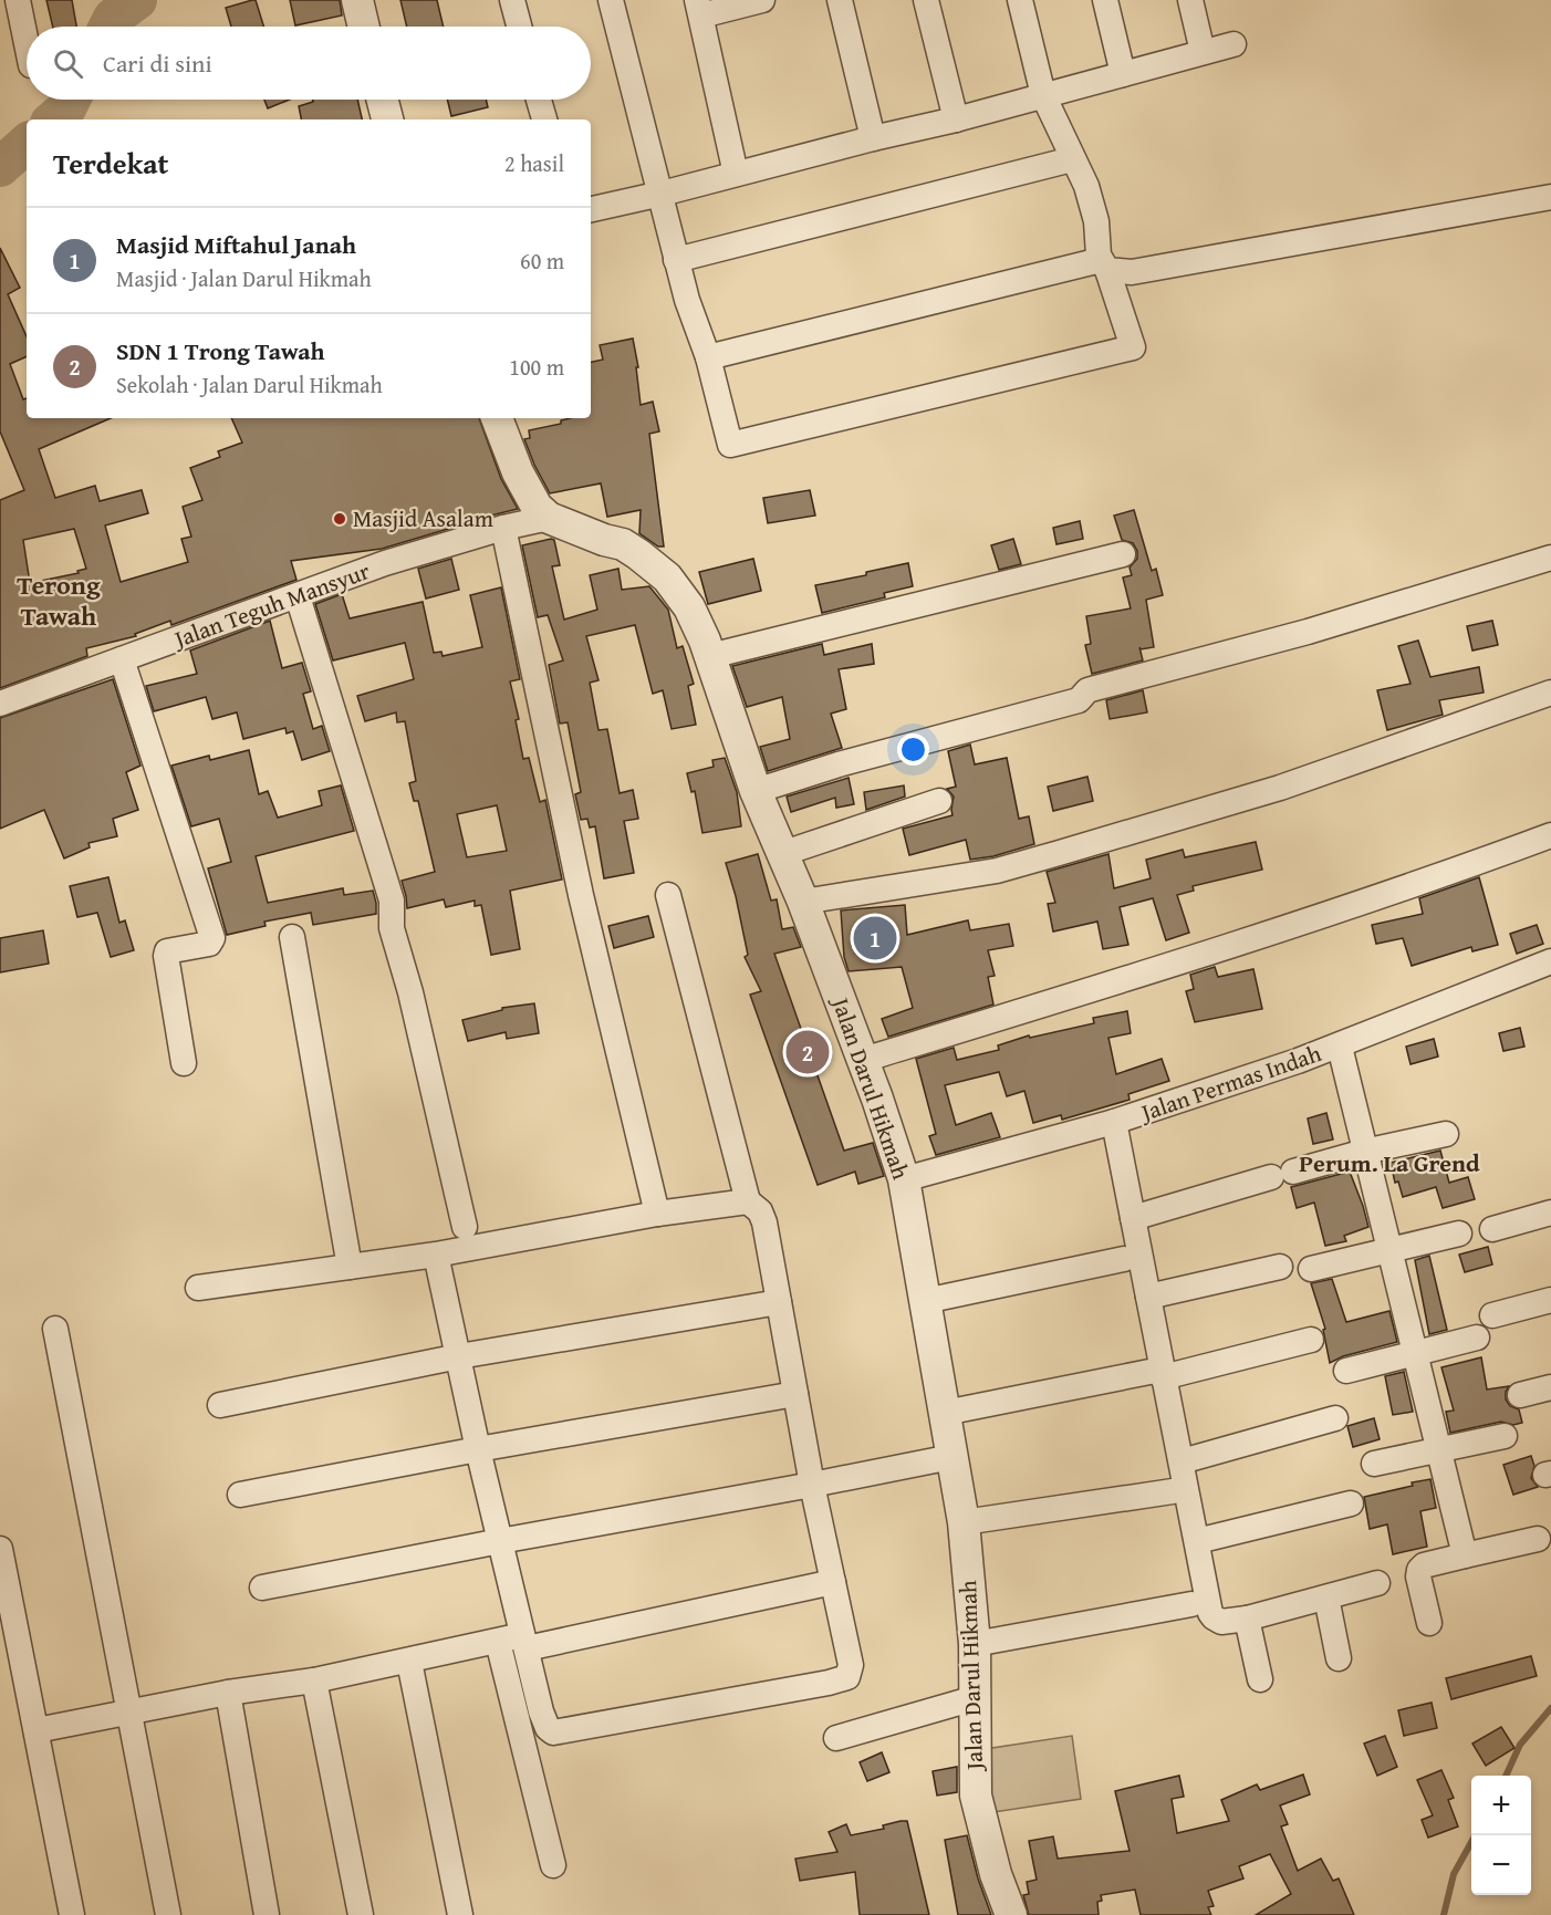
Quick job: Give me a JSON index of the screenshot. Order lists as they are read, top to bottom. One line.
{"streets":{"street":["Jalan Teguh Mansyur","Jalan Permas Indah","Jalan Darul Hikmah"]},"crossings":[["Jalan Teguh Mansyur","Jalan Darul Hikmah"],["Jalan Permas Indah","Jalan Darul Hikmah"]],"districts":["Terong Tawah","Perum. La Grend"],"places":["Masjid Asalam"],"page":{"search":"Cari di sini","heading":["Terdekat","2 hasil"],"list":[{"mark":"1","name":"Masjid Miftahul Janah","note":"Masjid · Jalan Darul Hikmah","value":"60 m"},{"mark":"2","name":"SDN 1 Trong Tawah","note":"Sekolah · Jalan Darul Hikmah","value":"100 m"}],"pins":["1","2"],"map_buttons":["+","−"]}}
